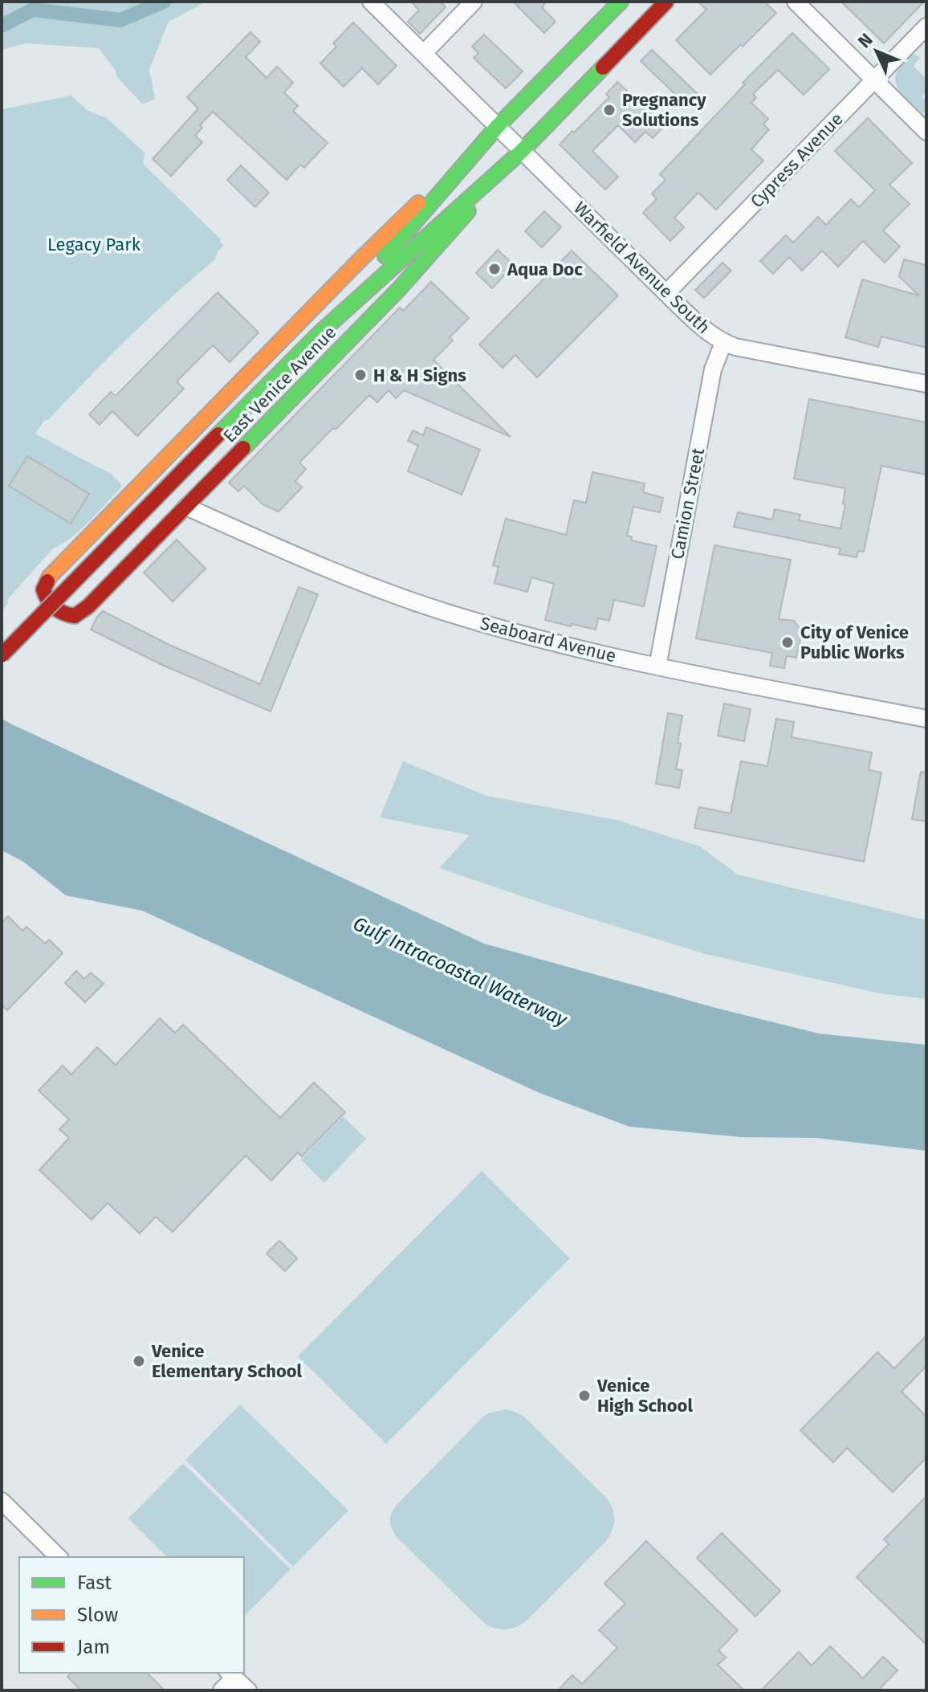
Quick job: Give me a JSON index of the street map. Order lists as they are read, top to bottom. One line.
{"streets":{"main road":["East Venice Avenue"],"street":["Cypress Avenue","Warfield Avenue South","Camion Street","Seaboard Avenue"]},"crossings":[["Cypress Avenue","Warfield Avenue South"],["Warfield Avenue South","East Venice Avenue"],["Warfield Avenue South","Camion Street"],["East Venice Avenue","Seaboard Avenue"],["Camion Street","Seaboard Avenue"]],"water":["Gulf Intracoastal Waterway"],"parks":["Legacy Park"],"places":["Pregnancy Solutions","Aqua Doc","H & H Signs","City of Venice Public Works","Venice Elementary School","Venice High School"],"legend":["Fast","Slow","Jam"],"north":"top left"}
